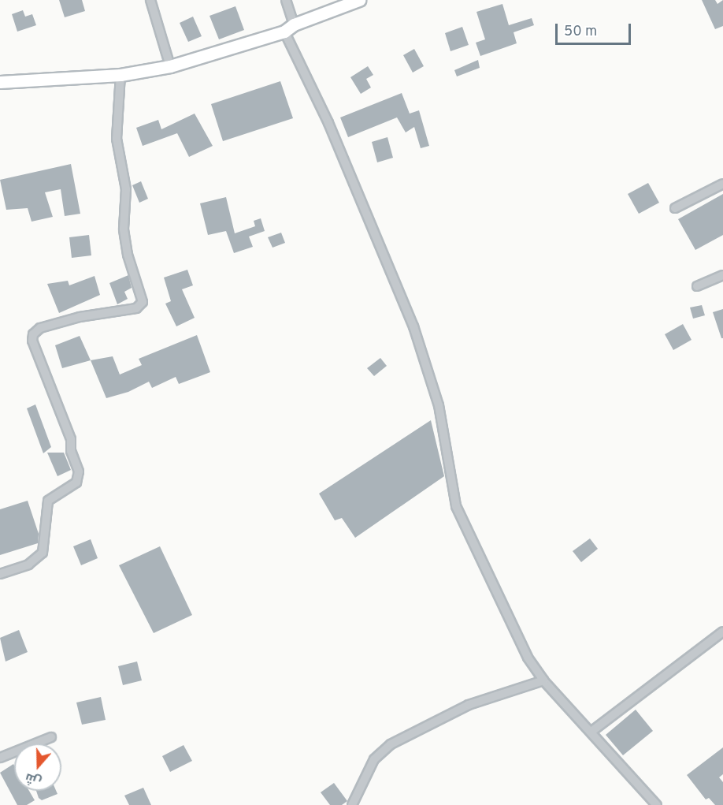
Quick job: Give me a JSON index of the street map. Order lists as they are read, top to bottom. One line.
{"scale_bar":"50 m","north":"bottom"}
